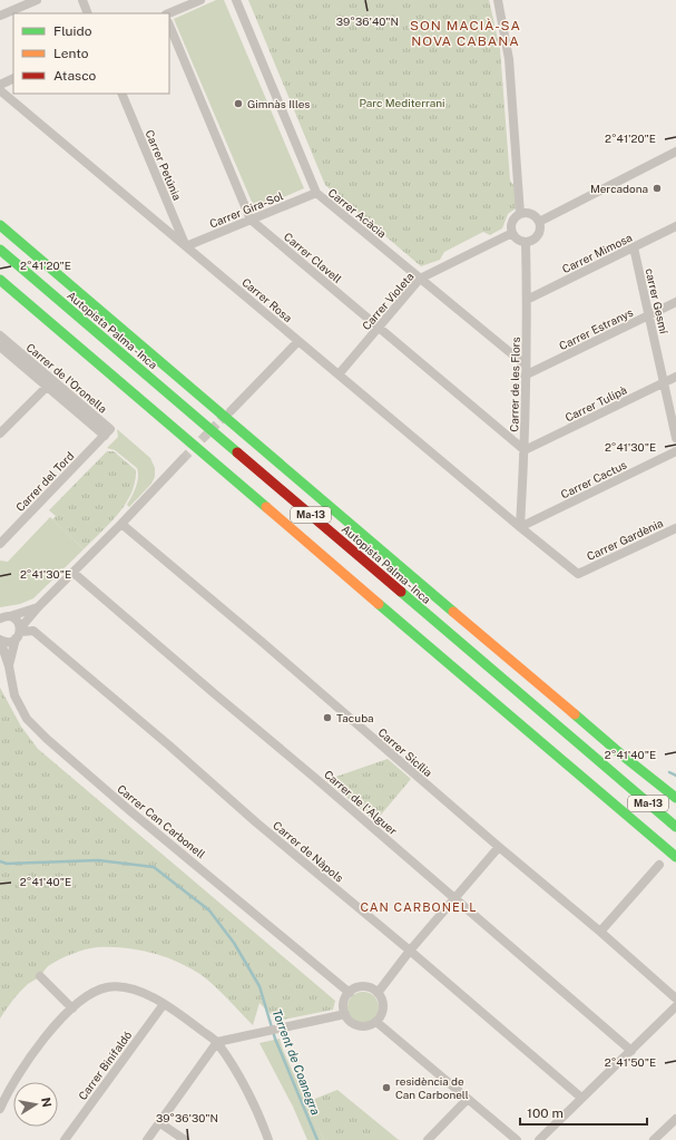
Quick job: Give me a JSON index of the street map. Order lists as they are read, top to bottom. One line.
{"streets":{"highway":["Autopista Palma - Inca","Ma-13"],"street":["Carrer Petúnia","Carrer Gira-Sol","Carrer Acàcia","Carrer Mimosa","Carrer Clavell","Carrer Rosa","Carrer Violeta","carrer Gesmí","Carrer Estranys","Carrer de l'Oronella","Carrer de les Flors","Carrer Tulipà","Carrer Cactus","Carrer del Tord","Carrer Gardènia","Carrer Sicília","Carrer de l'Alguer","Carrer Can Carbonell","Carrer de Nàpols","Carrer Binifaldó"]},"crossings":[["Carrer Petúnia","Carrer Gira-Sol"],["Carrer Petúnia","Carrer Rosa"],["Carrer Gira-Sol","Carrer Acàcia"],["Carrer Gira-Sol","Carrer Clavell"],["Carrer Gira-Sol","Carrer Rosa"],["Carrer Acàcia","Carrer Violeta"],["Carrer Acàcia","Carrer de les Flors"],["Carrer Mimosa","carrer Gesmí"],["Carrer Mimosa","Carrer de les Flors"],["Carrer Clavell","Carrer Violeta"],["Carrer Clavell","Carrer de les Flors"],["Carrer Clavell","Carrer Tulipà"],["Carrer Rosa","Carrer Violeta"],["Carrer Rosa","Carrer de les Flors"],["Carrer Rosa","Carrer Cactus"],["Carrer Rosa","Carrer Gardènia"],["Carrer Violeta","Carrer de les Flors"],["carrer Gesmí","Carrer Estranys"],["carrer Gesmí","Carrer Tulipà"],["Carrer Estranys","Carrer de les Flors"],["Carrer de l'Oronella","Carrer del Tord"],["Carrer de les Flors","Carrer Tulipà"],["Carrer de les Flors","Carrer Cactus"],["Carrer de les Flors","Carrer Gardènia"],["Carrer Cactus","Carrer Gardènia"],["Carrer Can Carbonell","Carrer de Nàpols"]],"districts":["SON MACIÀ-SA NOVA CABANA","CAN CARBONELL"],"water":["Torrent de Coanegra"],"parks":["Parc Mediterrani"],"places":["Gimnàs Illes","Mercadona","Tacuba","residència de Can Carbonell"],"legend":["Fluido","Lento","Atasco"],"scale_bar":"100 m","north":"right","coordinates":["39°36'40\"N","2°41'20\"E","2°41'30\"E","2°41'40\"E","2°41'50\"E","39°36'30\"N"]}
